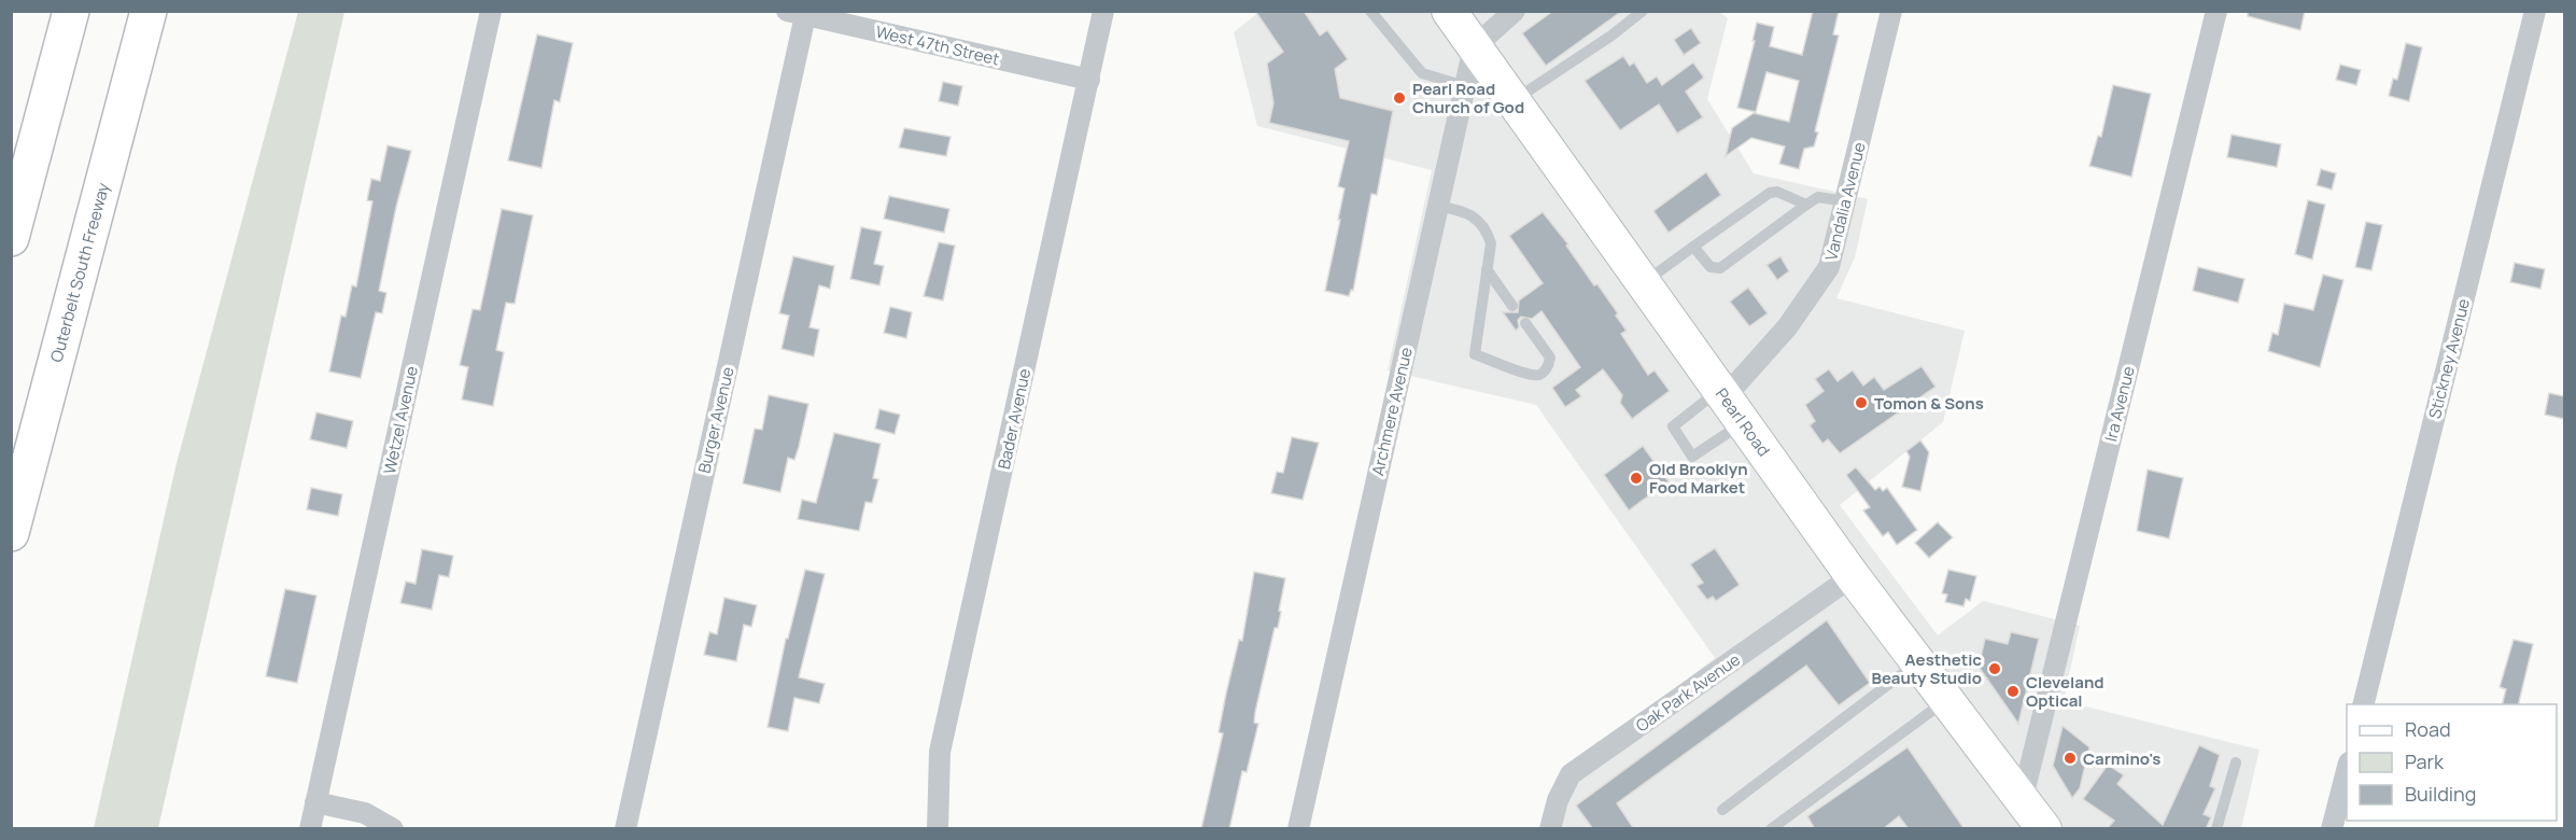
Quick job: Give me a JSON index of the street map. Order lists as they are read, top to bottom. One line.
{"streets":{"highway":["Outerbelt South Freeway"],"main road":["Pearl Road"],"street":["West 47th Street","Vandalia Avenue","Stickney Avenue","Ira Avenue","Archmere Avenue","Bader Avenue","Wetzel Avenue","Burger Avenue","Oak Park Avenue"]},"crossings":[["West 47th Street","Bader Avenue"],["West 47th Street","Burger Avenue"],["Vandalia Avenue","Pearl Road"],["Ira Avenue","Pearl Road"],["Archmere Avenue","Pearl Road"],["Pearl Road","Oak Park Avenue"]],"places":["Pearl Road Church of God","Tomon & Sons","Old Brooklyn Food Market","Aesthetic Beauty Studio","Cleveland Optical","Carmino's"],"legend":["Road","Park","Building"]}
